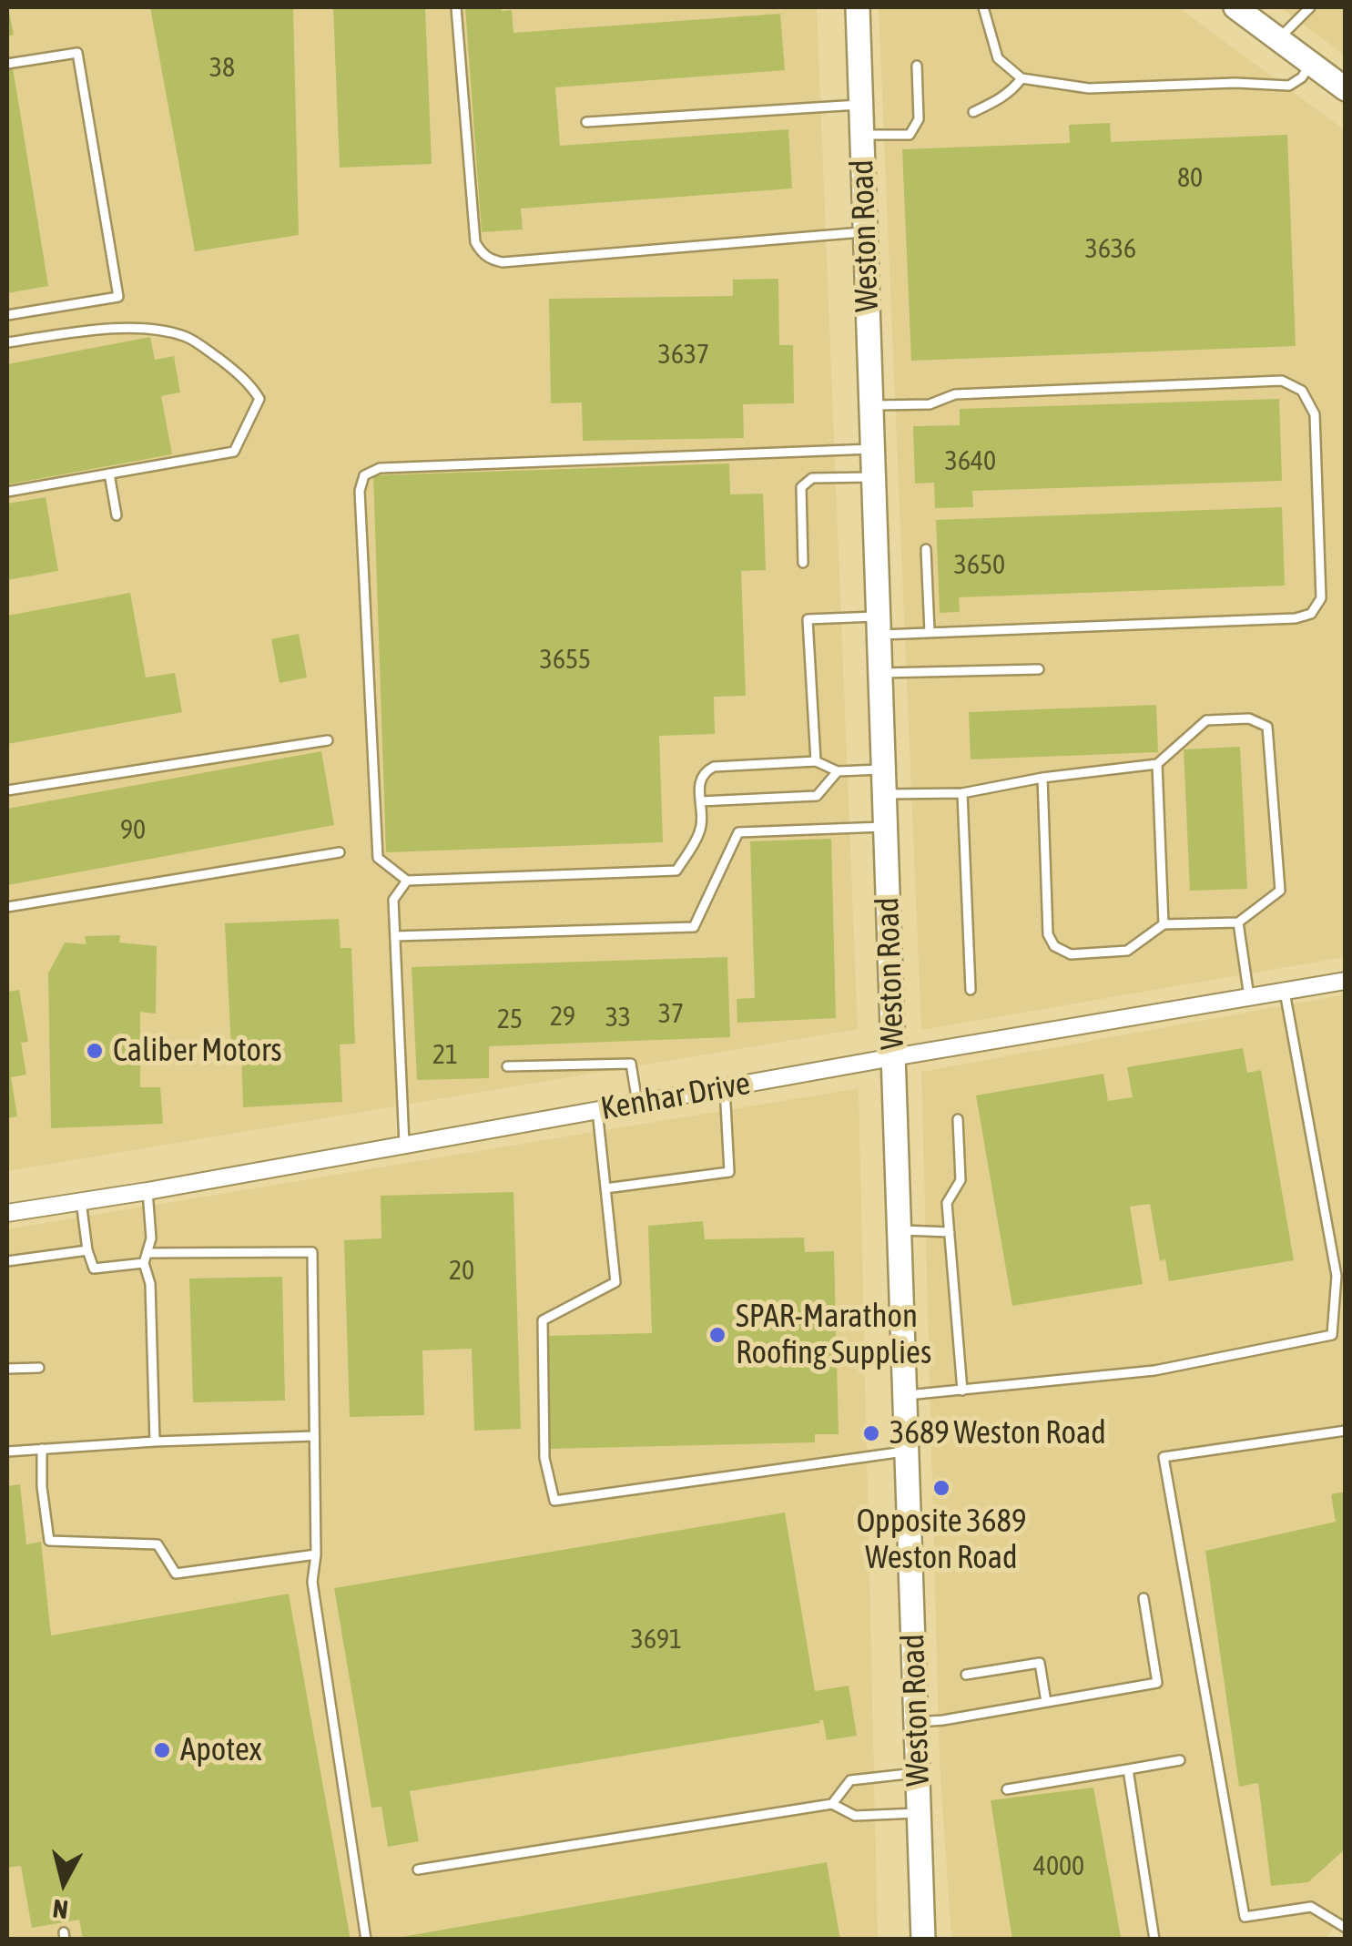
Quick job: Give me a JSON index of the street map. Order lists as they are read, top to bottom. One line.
{"streets":{"main road":["Weston Road"],"street":["Kenhar Drive"]},"crossings":[["Weston Road","Kenhar Drive"]],"places":["Caliber Motors","SPAR-Marathon Roofing Supplies","3689 Weston Road","Opposite 3689 Weston Road","Apotex"],"house_numbers":["38","80","3636","3637","3640","3650","3655","90","37","29","33","25","21","20","3691","4000"],"north":"bottom"}
